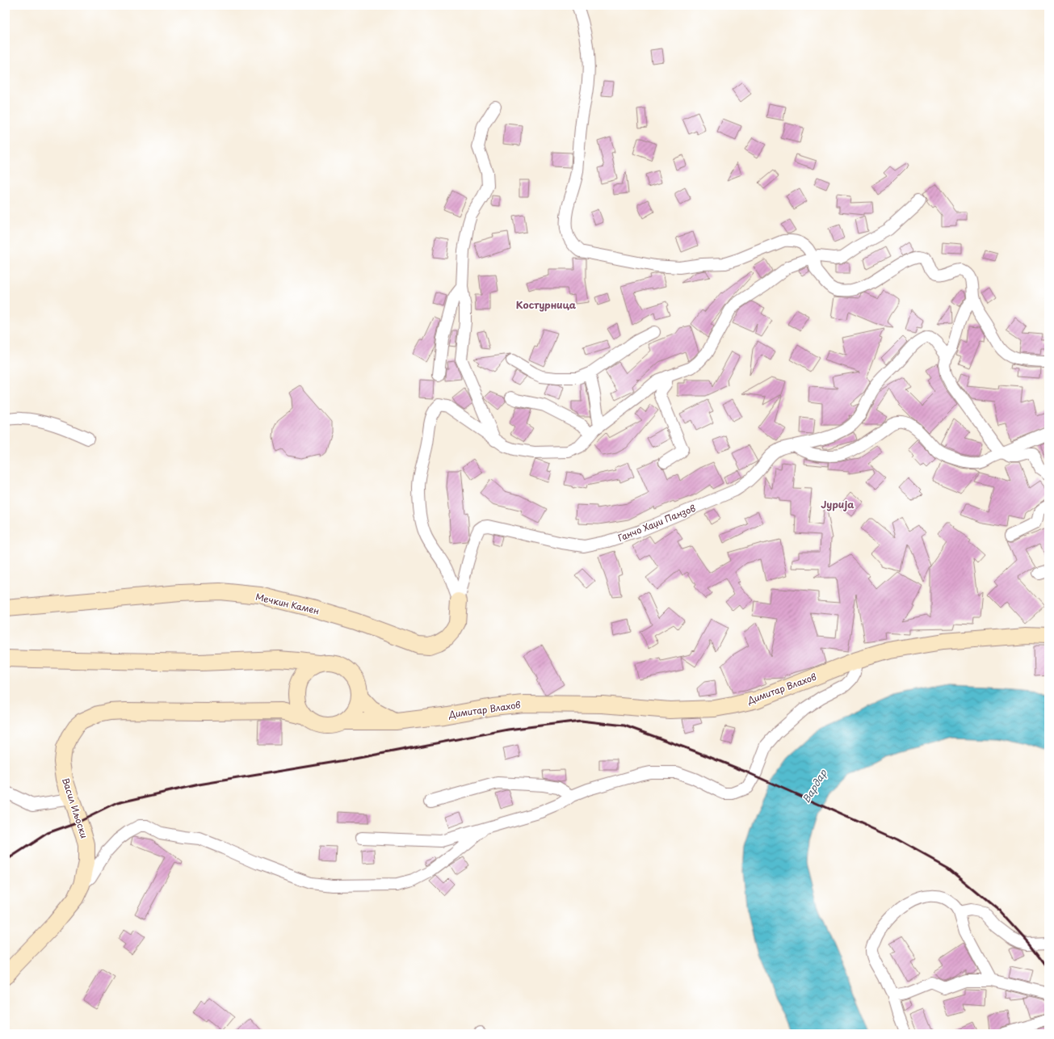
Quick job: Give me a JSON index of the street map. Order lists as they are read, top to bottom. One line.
{"streets":{"main road":["Мечкин Камен","Димитар Влахов","Васил Иљоски"],"street":["Ганчо Хаџи Панзов"]},"crossings":[["Ганчо Хаџи Панзов","Мечкин Камен"],["Димитар Влахов","Васил Иљоски"]],"districts":["Костурница","Јурија"],"water":["Вардар"]}
